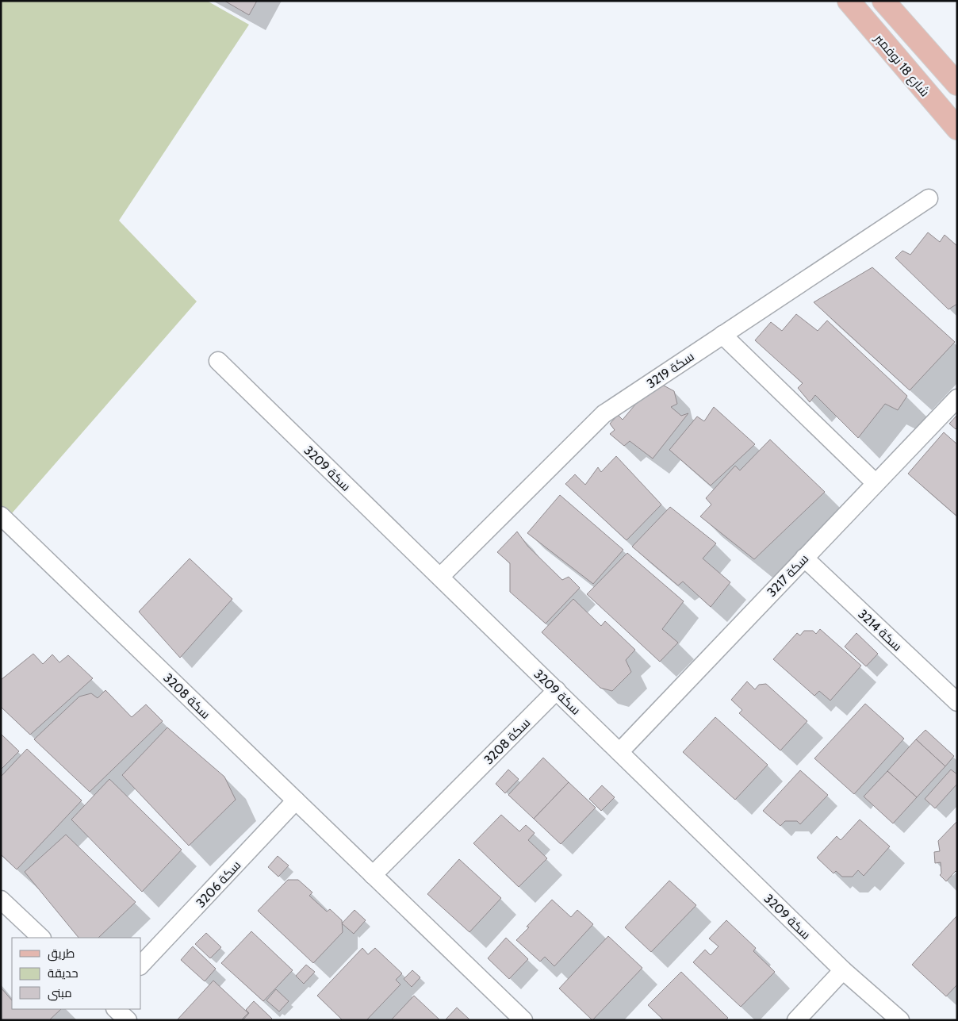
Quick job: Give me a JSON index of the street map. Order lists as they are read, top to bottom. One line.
{"streets":{"main road":["شارع 18 نوفمبر"],"street":["سكة 3219","سكة 3209","سكة 3217","سكة 3214","سكة 3208","سكة 3206"]},"crossings":[["سكة 3219","سكة 3209"],["سكة 3209","سكة 3217"],["سكة 3209","سكة 3208"],["سكة 3217","سكة 3214"],["سكة 3208","سكة 3206"]],"legend":["طريق","حديقة","مبنى"]}
